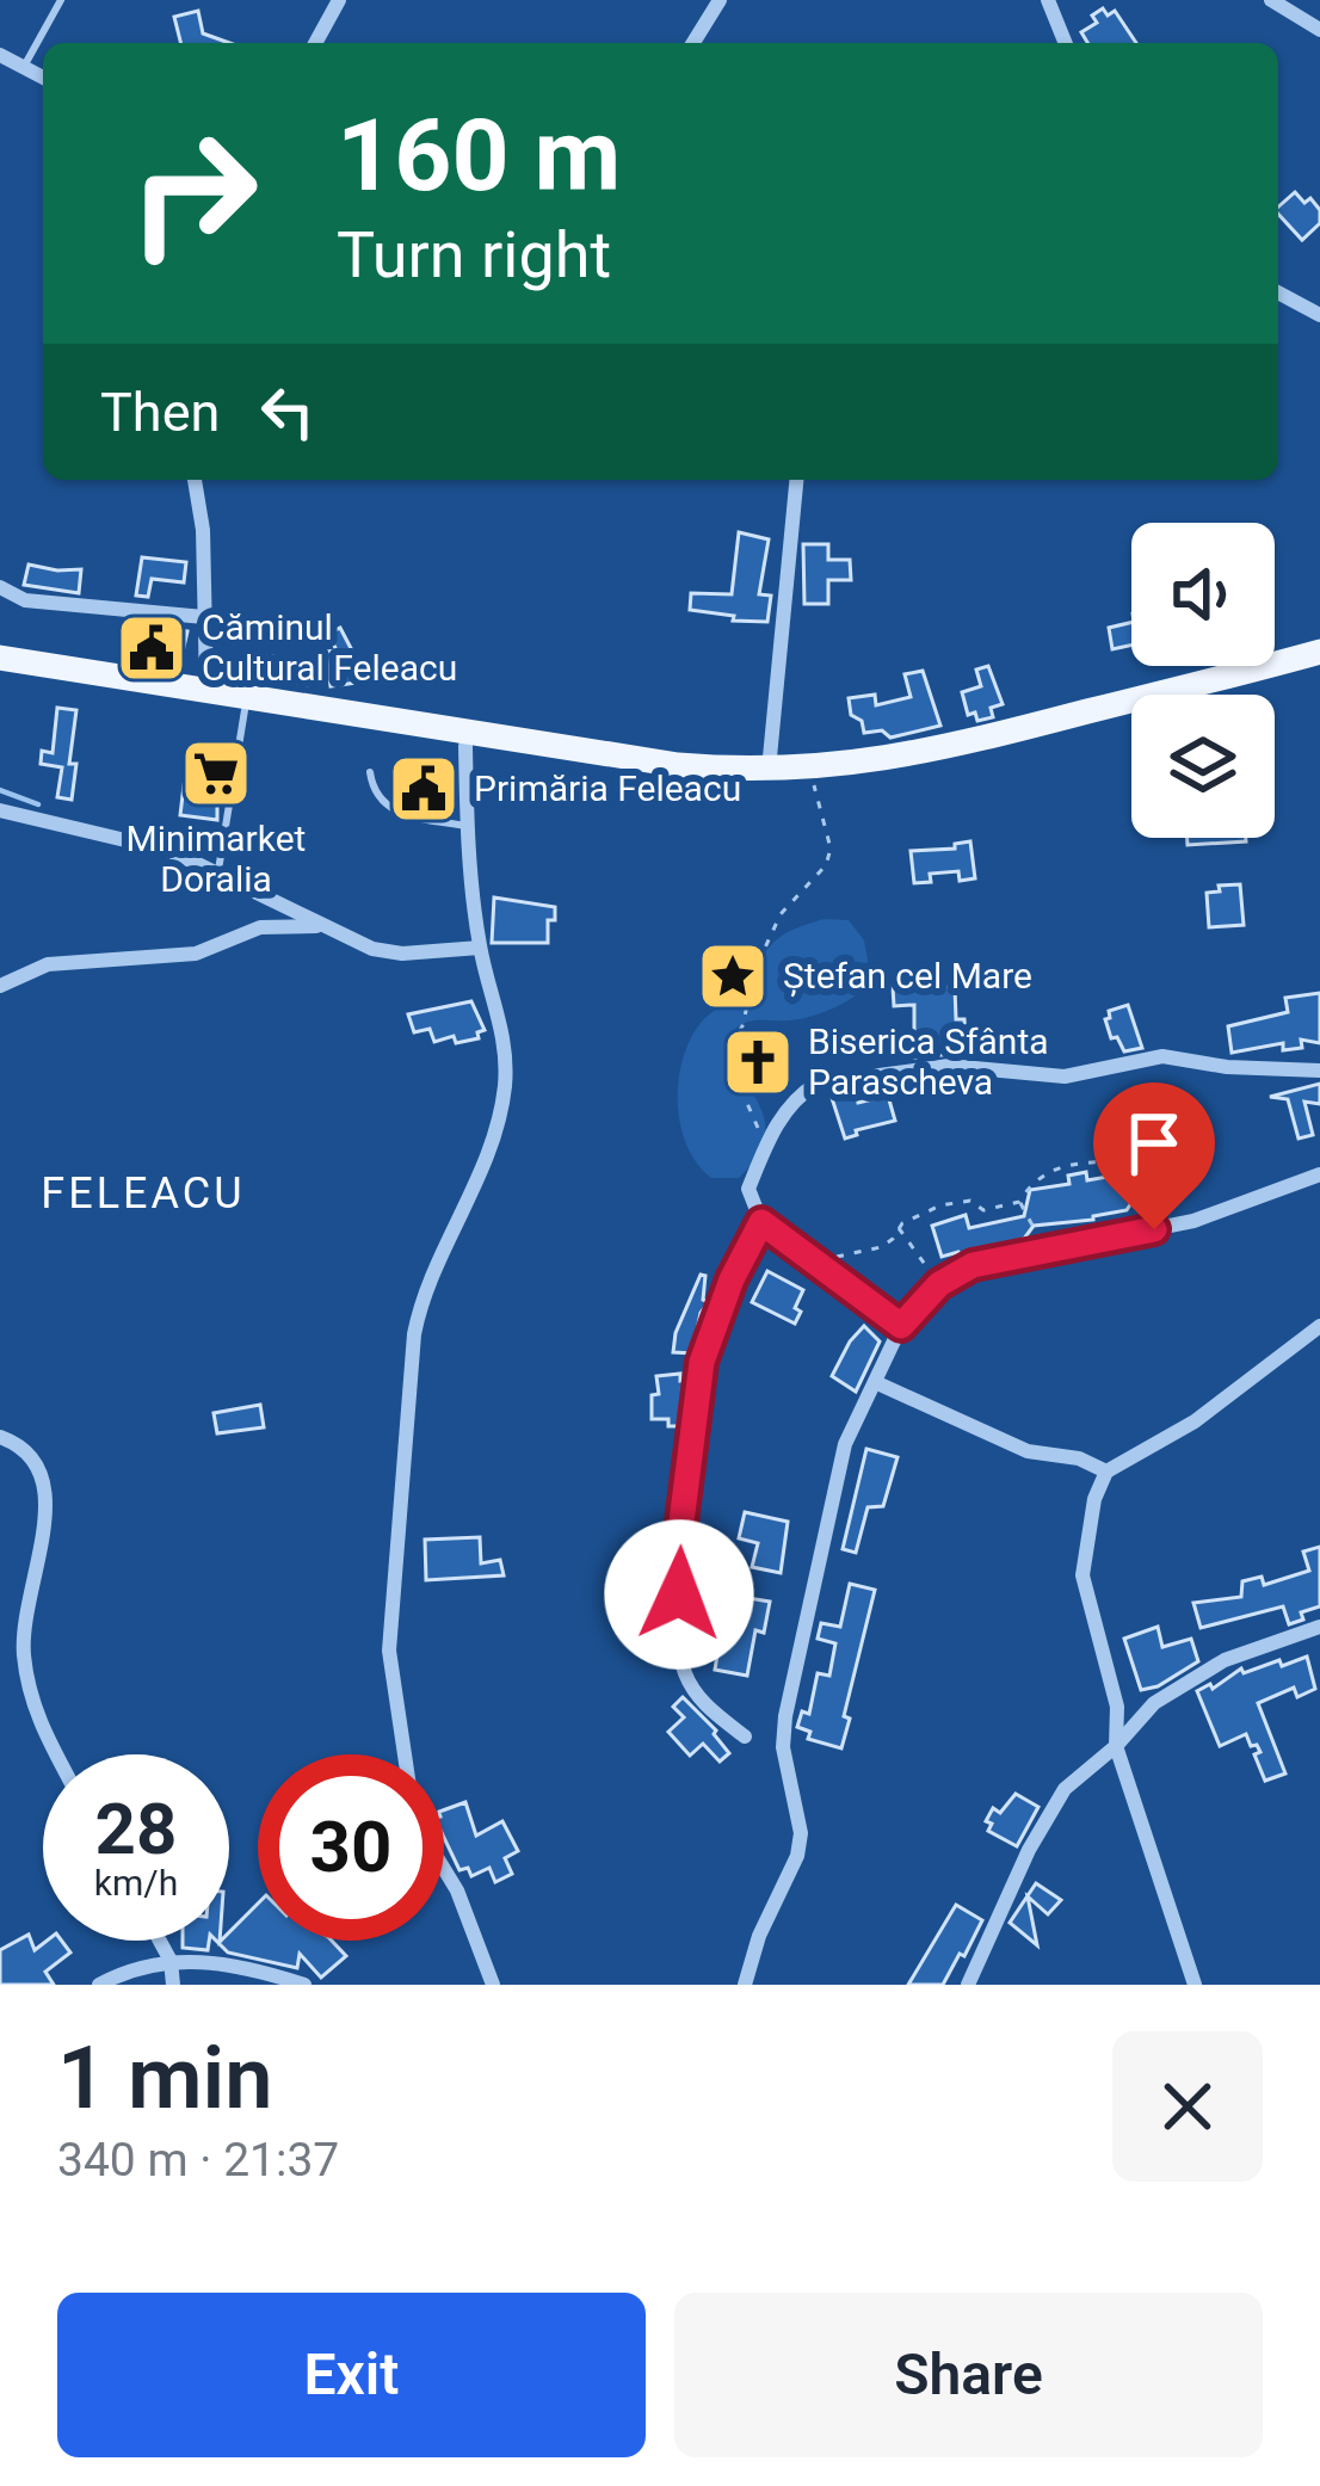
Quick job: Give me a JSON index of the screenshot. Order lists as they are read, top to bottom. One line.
{"districts":["FELEACU"],"places":{"public building":["Căminul Cultural Feleacu","Primăria Feleacu"],"supermarket":["Minimarket Doralia"],"place":["Ștefan cel Mare"],"church":["Biserica Sfânta Parascheva"]},"page":{"turn":["160 m","Turn right"],"then":"Then","speed":"28 km/h","limit":"30","heading":["1 min","340 m · 21:37"],"buttons":["Exit","Share"]}}
